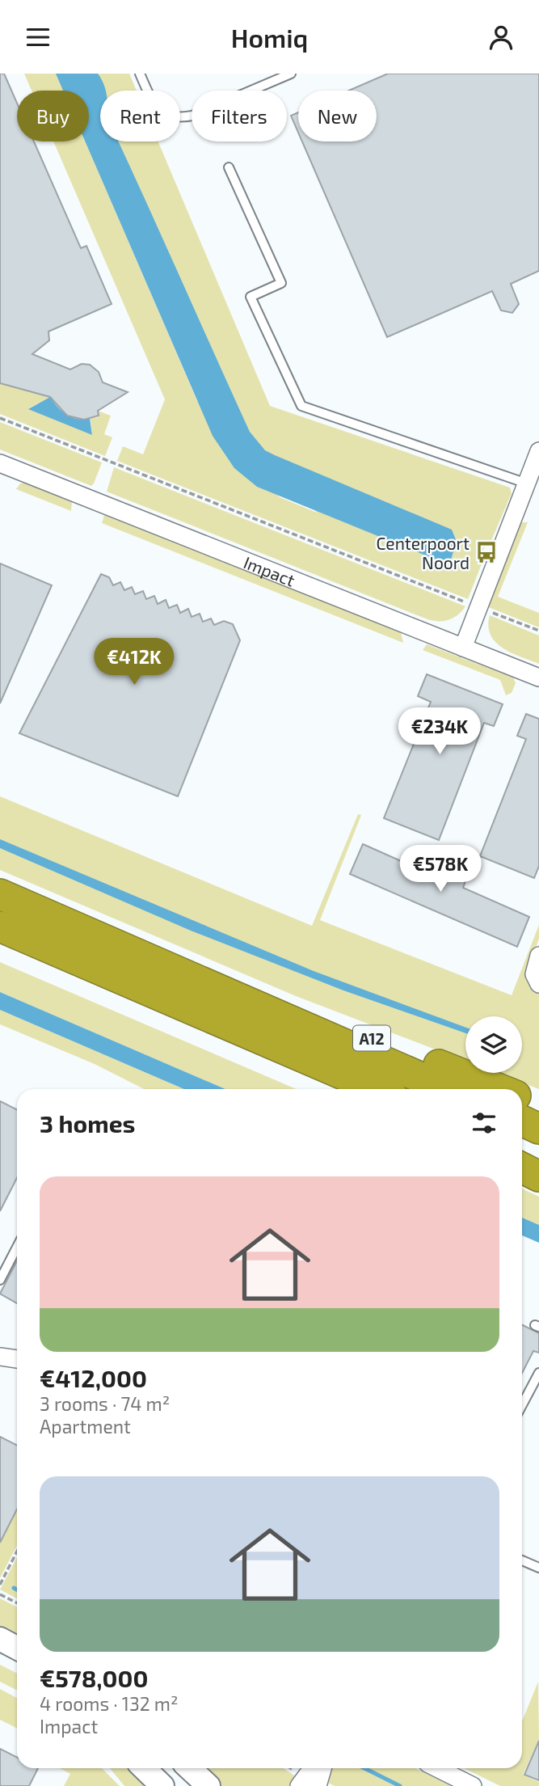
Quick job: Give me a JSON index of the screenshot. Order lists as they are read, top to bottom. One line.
{"streets":{"highway":["A12"],"street":["Impact"]},"places":{"bus stop":["Centerpoort Noord"]},"page":{"header":"Homiq","chip":["Buy","Rent","Filters","New"],"price":["€412K","€234K","€578K"],"heading":"3 homes","list":[{"name":"€412,000","note":"3 rooms · 74 m² · Apartment"},{"name":"€578,000","note":"4 rooms · 132 m² · Impact"}]}}
